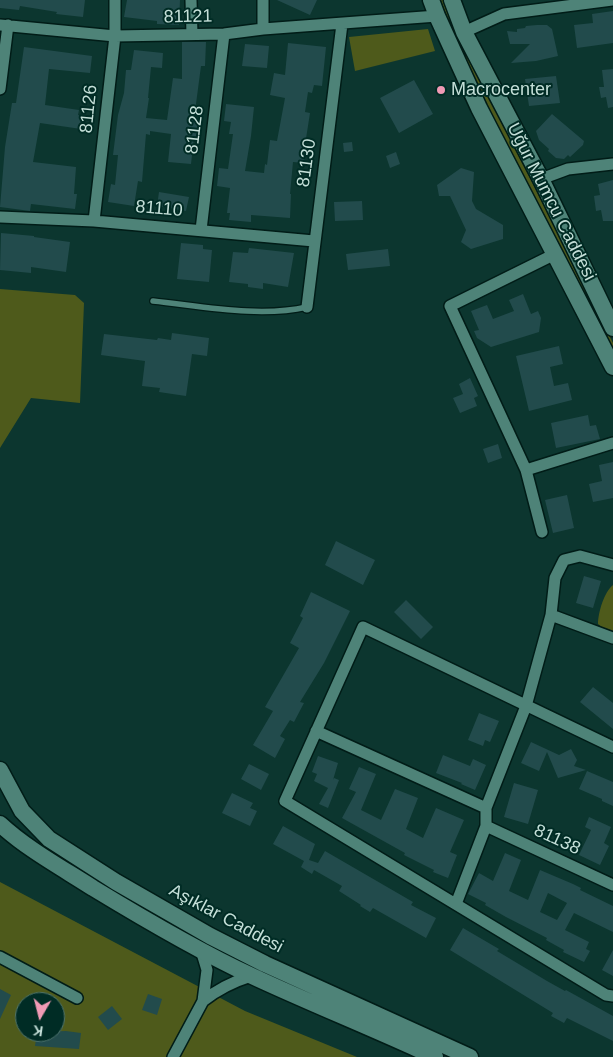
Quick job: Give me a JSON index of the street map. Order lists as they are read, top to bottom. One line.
{"streets":{"main road":["Uğur Mumcu Caddesi","Aşıklar Caddesi"],"street":["81121","81126","81128","81130","81110","81138"]},"crossings":[["81121","81126"],["81121","81128"],["81121","81130"],["81121","Uğur Mumcu Caddesi"],["81126","81110"],["81128","81110"],["81130","81110"]],"places":["Macrocenter"],"north":"bottom"}
